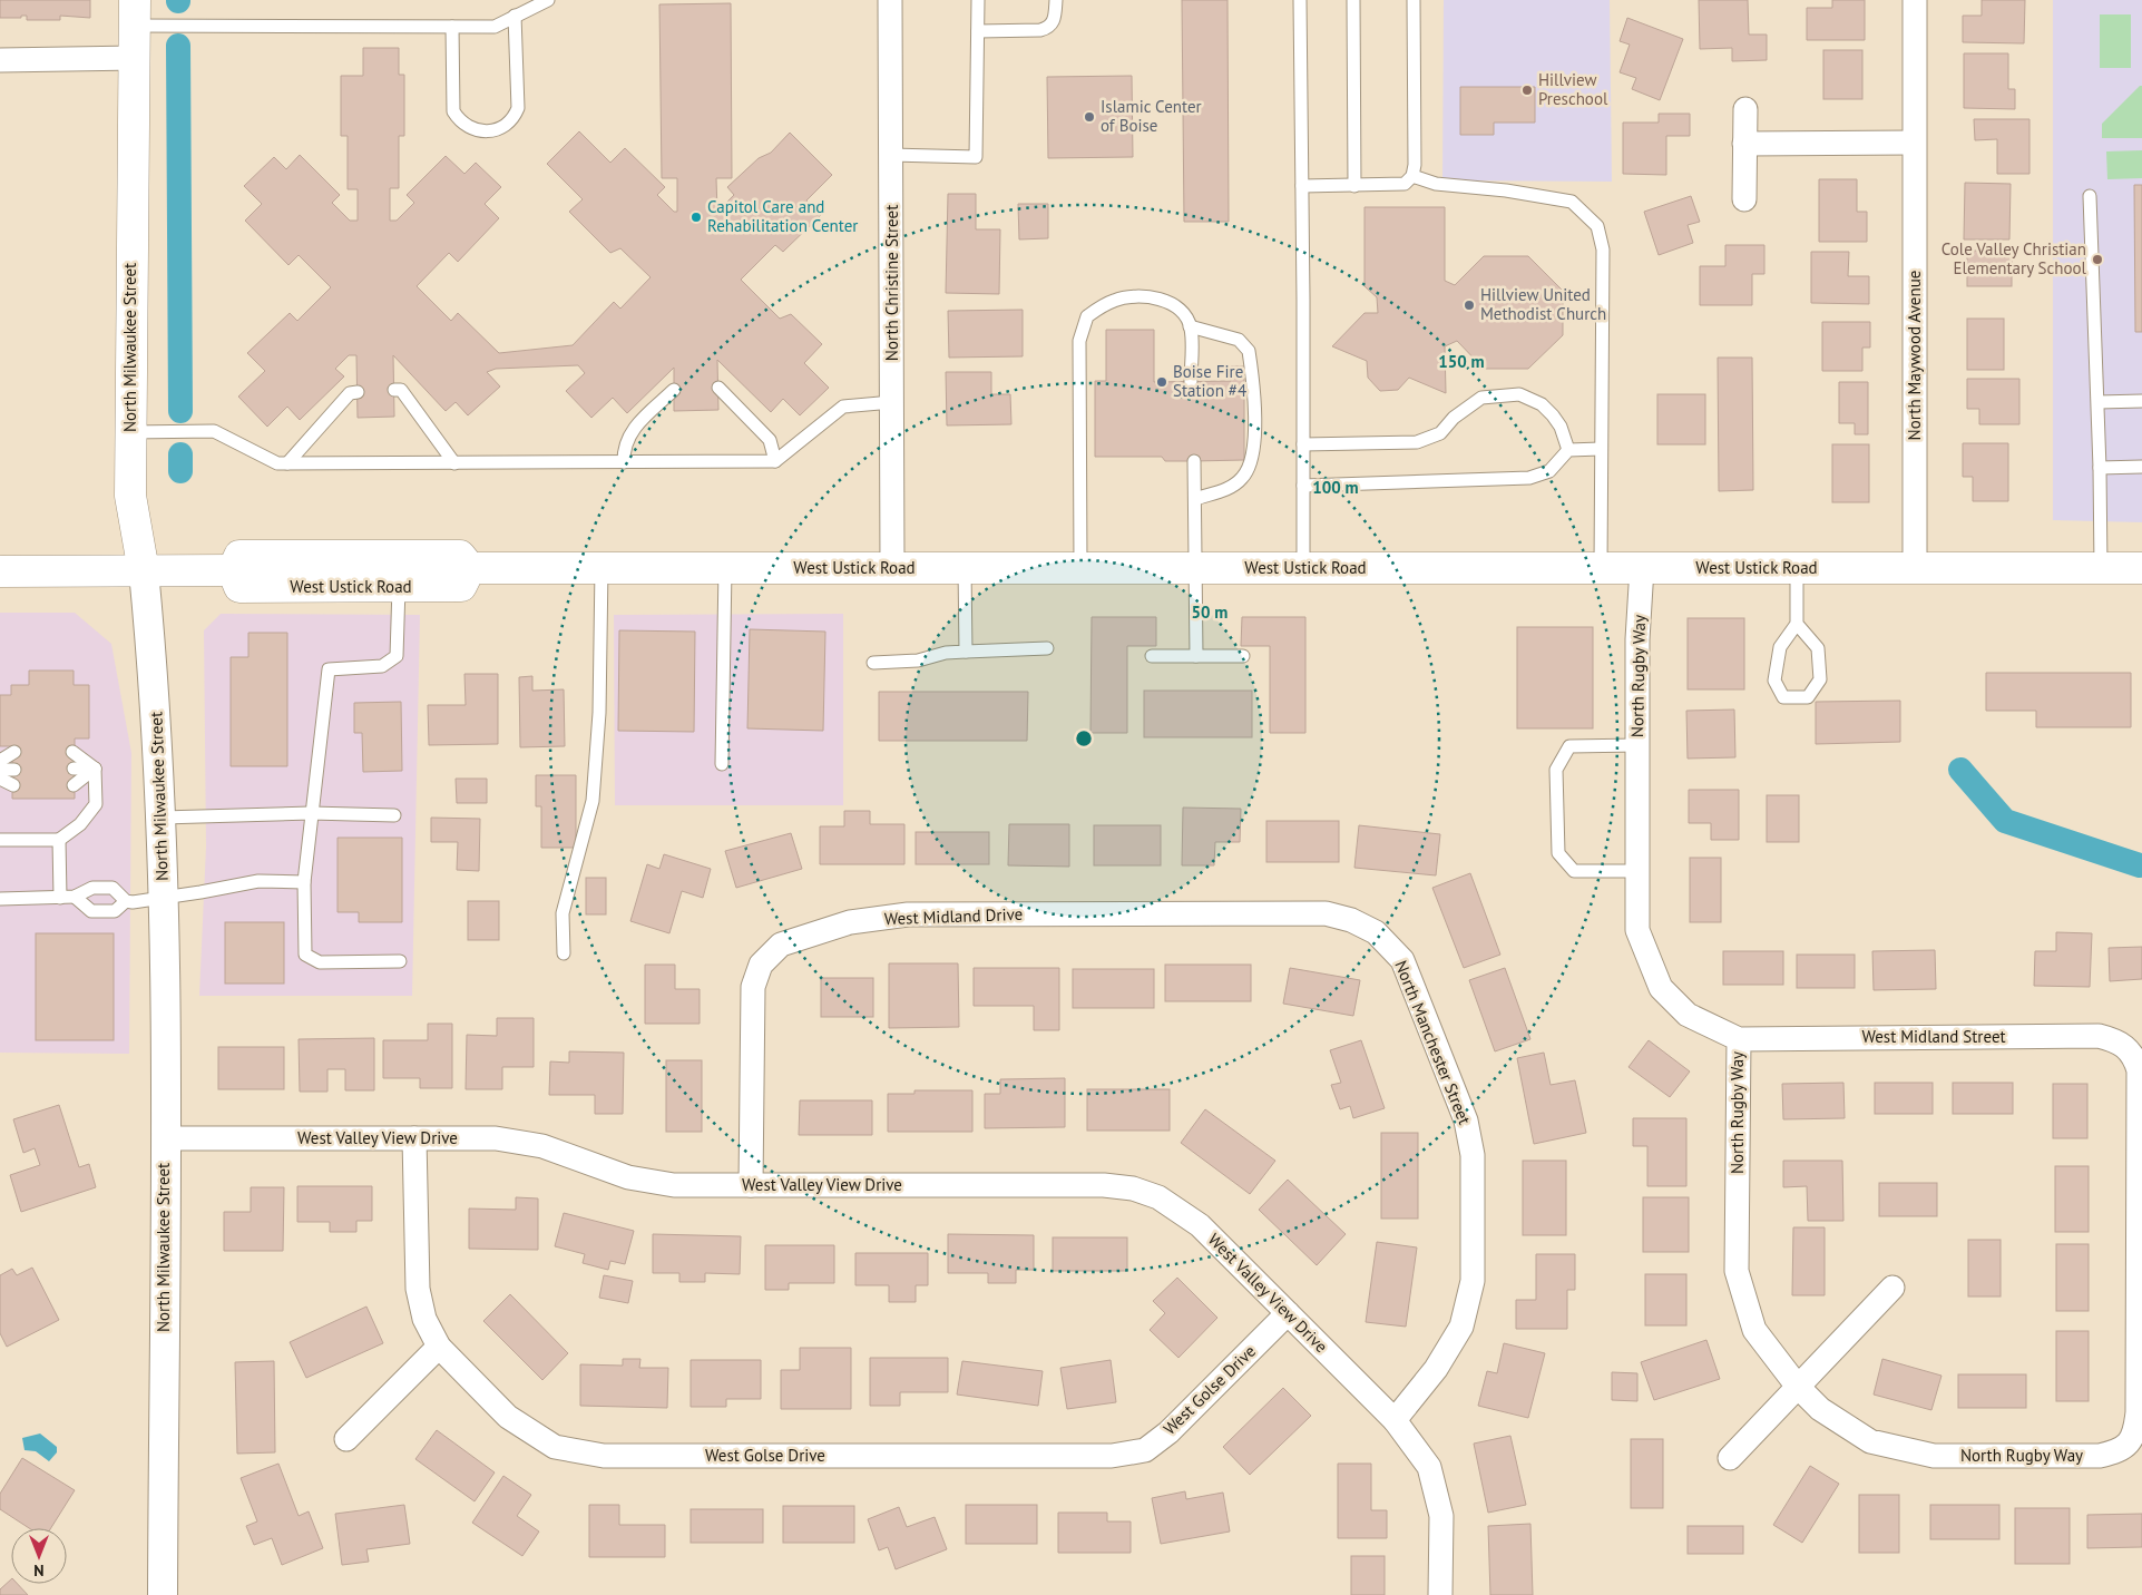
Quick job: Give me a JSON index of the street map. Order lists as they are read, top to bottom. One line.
{"streets":{"main road":["North Milwaukee Street","West Ustick Road"],"street":["North Christine Street","North Maywood Avenue","North Rugby Way","West Midland Drive","West Midland Street","North Manchester Street","West Valley View Drive","West Golse Drive"]},"crossings":[["North Christine Street","West Ustick Road"],["North Milwaukee Street","West Valley View Drive"],["North Maywood Avenue","West Ustick Road"],["West Ustick Road","North Rugby Way"],["North Rugby Way","West Midland Street"],["West Midland Drive","North Manchester Street"],["West Midland Drive","West Valley View Drive"],["North Manchester Street","West Valley View Drive"],["West Valley View Drive","West Golse Drive"]],"places":["Hillview Preschool","Islamic Center of Boise","Capitol Care and Rehabilitation Center","Cole Valley Christian Elementary School","Hillview United Methodist Church","Boise Fire Station #4"],"north":"bottom","rings":["150 m","100 m","50 m"]}
